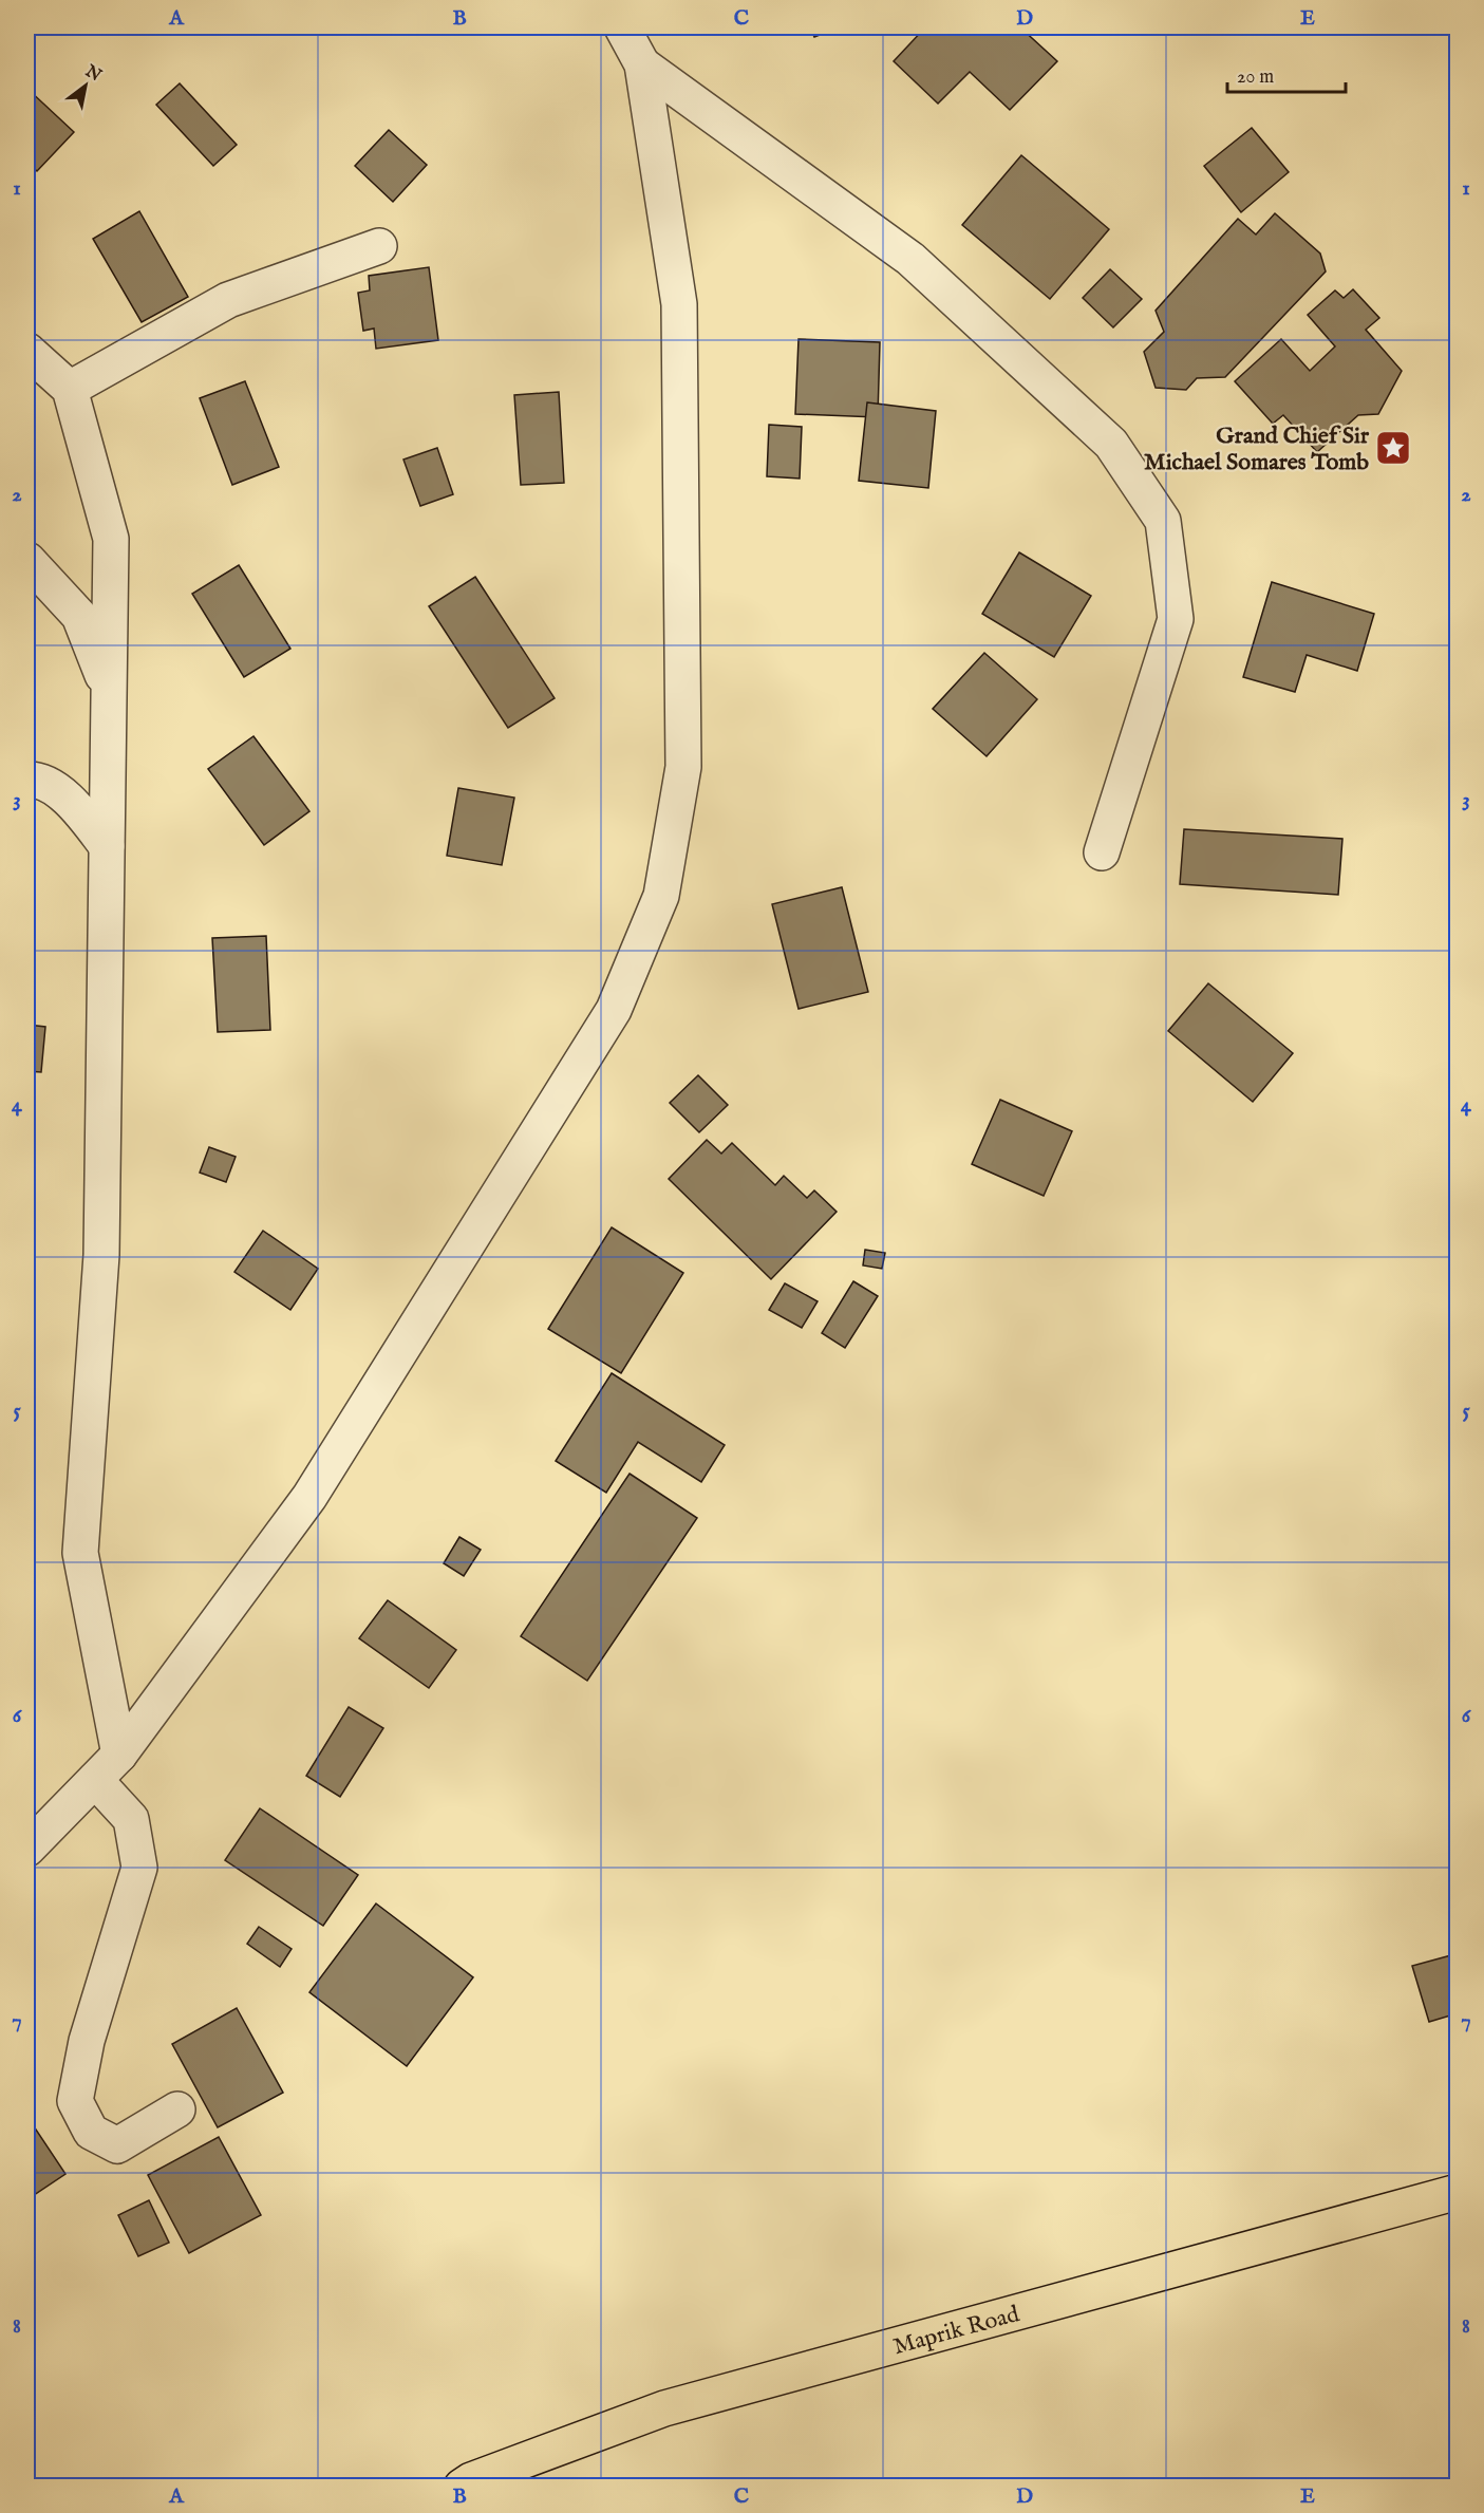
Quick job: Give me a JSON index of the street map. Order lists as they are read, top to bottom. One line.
{"streets":{"main road":["Maprik Road"]},"places":{"place":["Grand Chief Sir Michael Somares Tomb"]},"scale_bar":"20 m","north":"top right","grid":{"columns":["A","B","C","D","E"],"rows":["1","2","3","4","5","6","7","8"]}}
